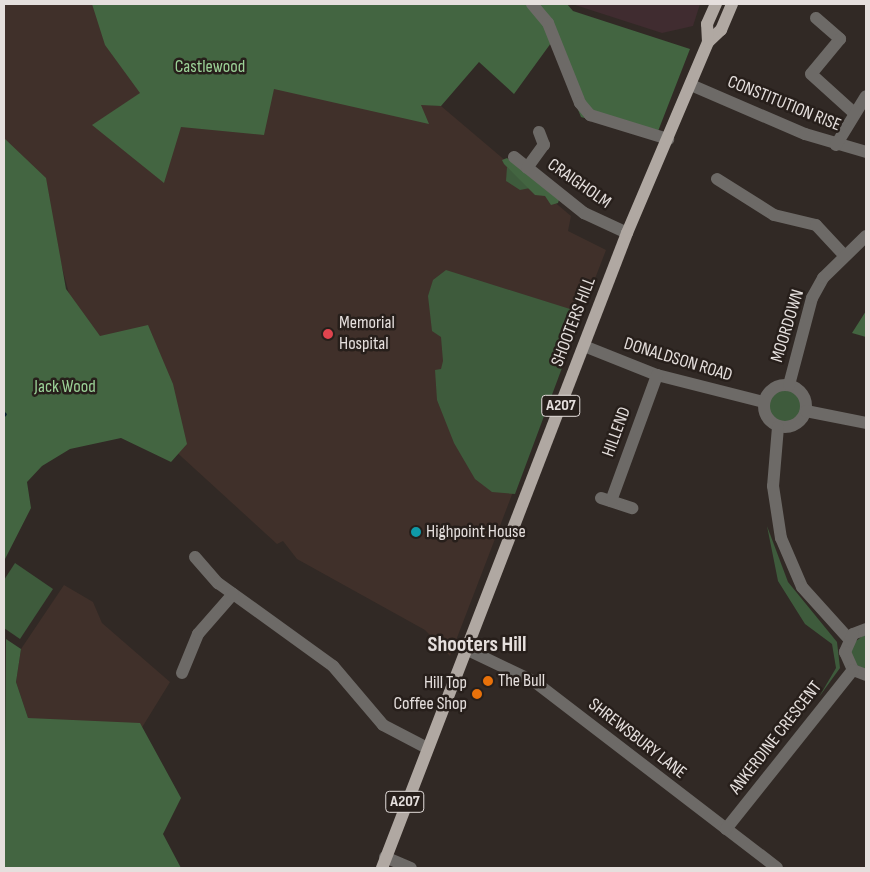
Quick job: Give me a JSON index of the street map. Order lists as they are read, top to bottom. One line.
{"streets":{"main road":["SHOOTERS HILL","A207"],"street":["CONSTITUTION RISE","CRAIGHOLM","MOORDOWN","DONALDSON ROAD","HILLEND","ANKERDINE CRESCENT","SHREWSBURY LANE"]},"crossings":[["CONSTITUTION RISE","SHOOTERS HILL"],["CRAIGHOLM","SHOOTERS HILL"],["SHOOTERS HILL","DONALDSON ROAD"],["SHOOTERS HILL","SHREWSBURY LANE"],["MOORDOWN","DONALDSON ROAD"],["DONALDSON ROAD","HILLEND"],["ANKERDINE CRESCENT","SHREWSBURY LANE"]],"districts":["Shooters Hill"],"parks":["Castlewood","Jack Wood"],"places":["Memorial Hospital","Highpoint House","The Bull","Hill Top Coffee Shop"]}
